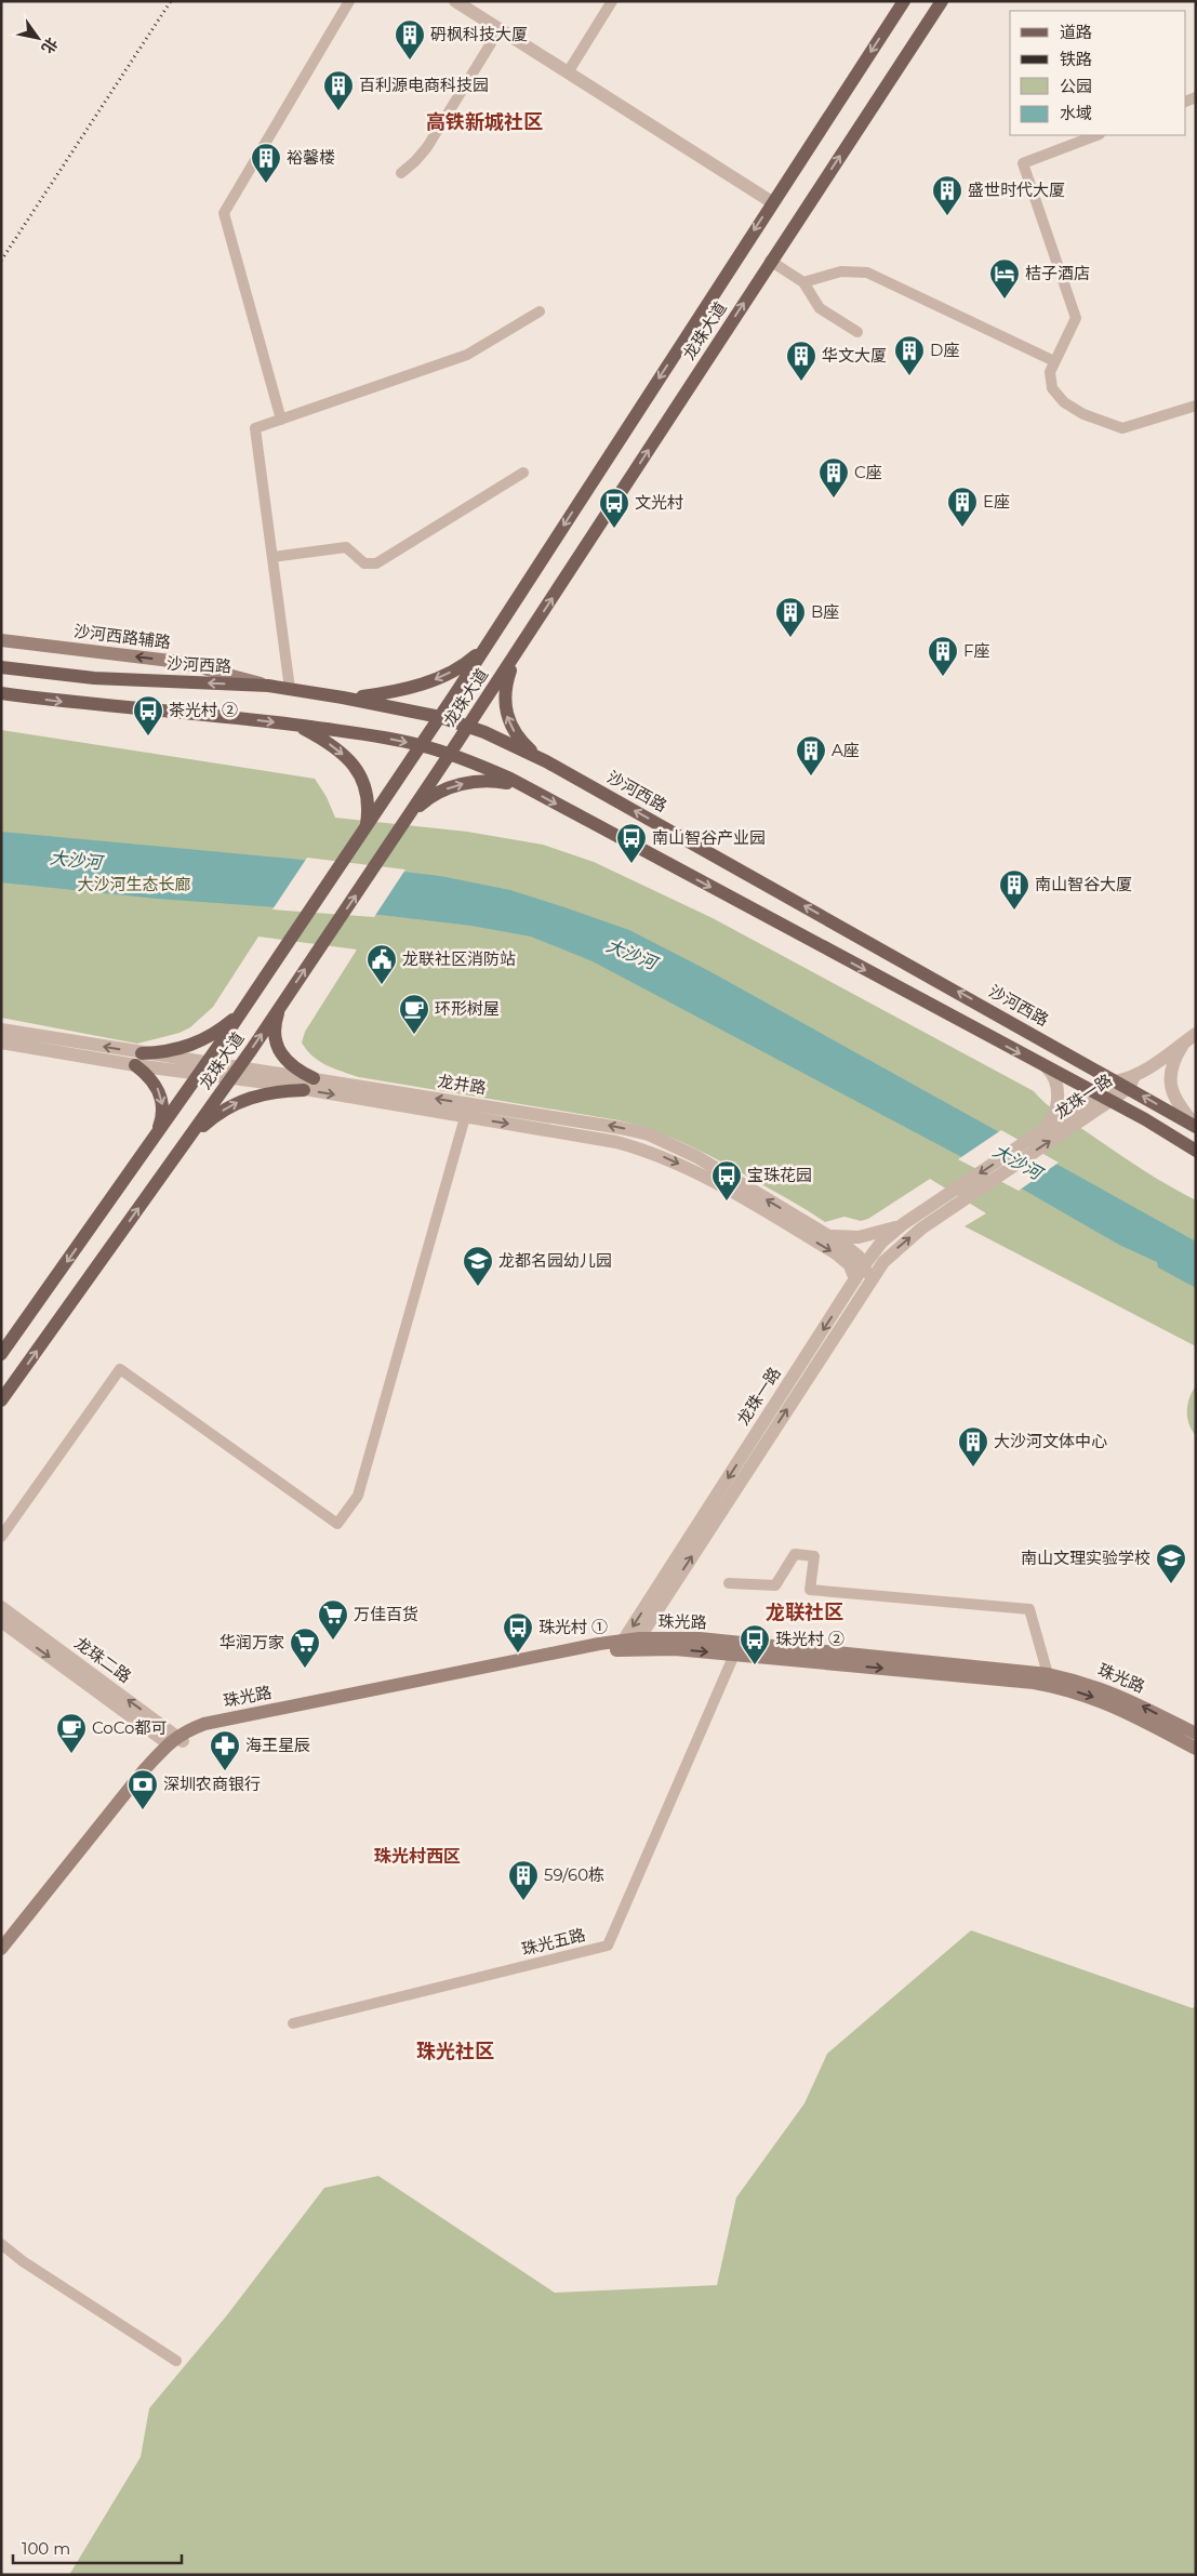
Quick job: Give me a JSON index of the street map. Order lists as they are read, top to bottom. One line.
{"streets":{"main road":["龙珠大道","沙河西路辅路","沙河西路","珠光路"],"street":["龙井路","龙珠一路","龙珠二路","珠光五路"]},"crossings":[["龙珠大道","沙河西路"],["龙珠大道","龙井路"],["沙河西路辅路","沙河西路"],["沙河西路","龙珠一路"],["龙井路","龙珠一路"],["龙珠一路","珠光路"],["珠光路","龙珠二路"],["珠光路","珠光五路"]],"districts":["高铁新城社区","龙联社区","珠光村西区","珠光社区"],"water":["大沙河"],"parks":["大沙河生态长廊"],"places":{"building":["砃枫科技大厦","百利源电商科技园","裕馨楼","盛世时代大厦","D座","华文大厦","C座","E座","B座","F座","A座","南山智谷大厦","大沙河文体中心","59/60栋"],"hotel":["桔子酒店"],"bus stop":["文光村","茶光村 ②","南山智谷产业园","宝珠花园","珠光村 ①","珠光村 ②"],"public building":["龙联社区消防站"],"cafe":["环形树屋","CoCo都可"],"school or university":["龙都名园幼儿园","南山文理实验学校"],"supermarket":["万佳百货","华润万家"],"pharmacy":["海王星辰"],"bank":["深圳农商银行"]},"legend":["道路","铁路","公园","水域"],"scale_bar":"100 m","north":"bottom right"}
